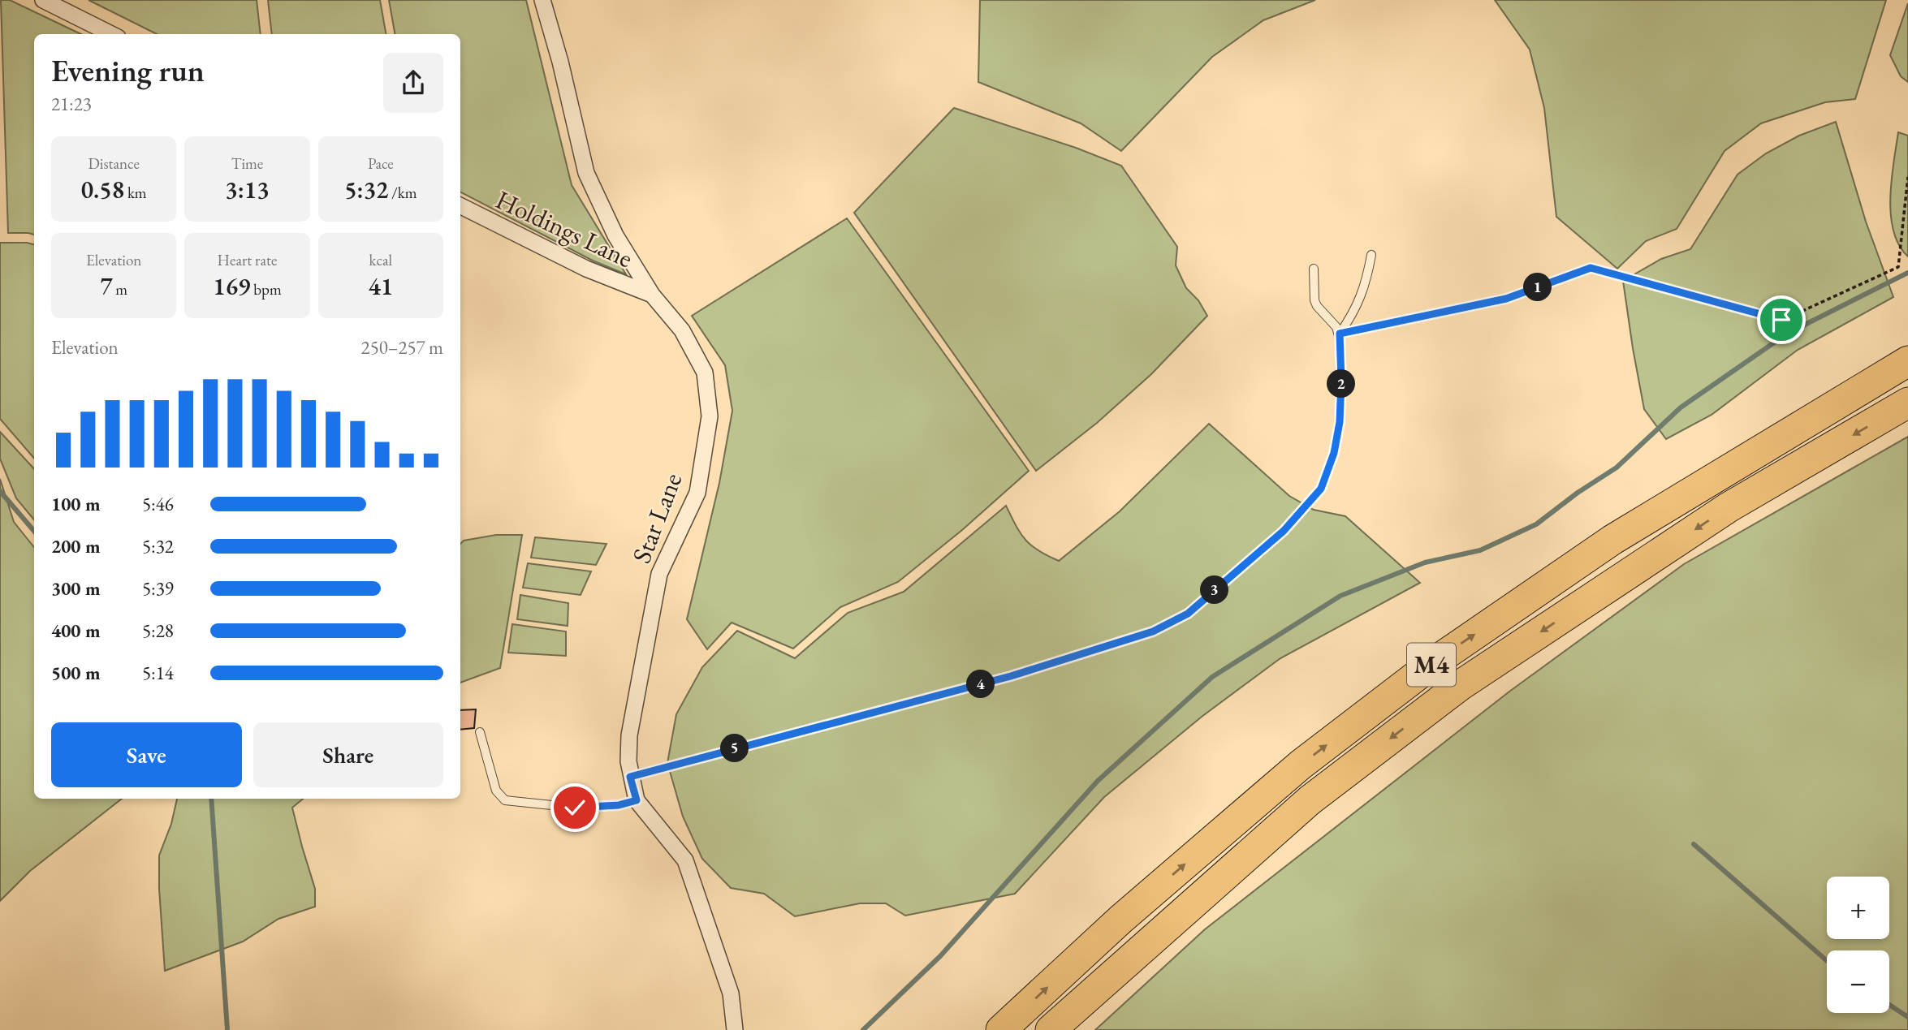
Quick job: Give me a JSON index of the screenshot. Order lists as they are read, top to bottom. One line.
{"streets":{"highway":["M4"],"street":["Holdings Lane","Star Lane"]},"crossings":[["Holdings Lane","Star Lane"]],"page":{"heading":["Evening run","21:23"],"stats":[["Distance","0.58 km"],["Time","3:13"],["Pace","5:32 /km"],["Elevation","7 m"],["Heart rate","169 bpm"],["kcal","41"]],"pins":["1","2","3","4","5"],"chart":["Elevation","250–257 m"],"list":[{"name":"100 m","note":"5:46"},{"name":"200 m","note":"5:32"},{"name":"300 m","note":"5:39"},{"name":"400 m","note":"5:28"},{"name":"500 m","note":"5:14"}],"buttons":["Save","Share"],"map_buttons":["+","−"]}}
